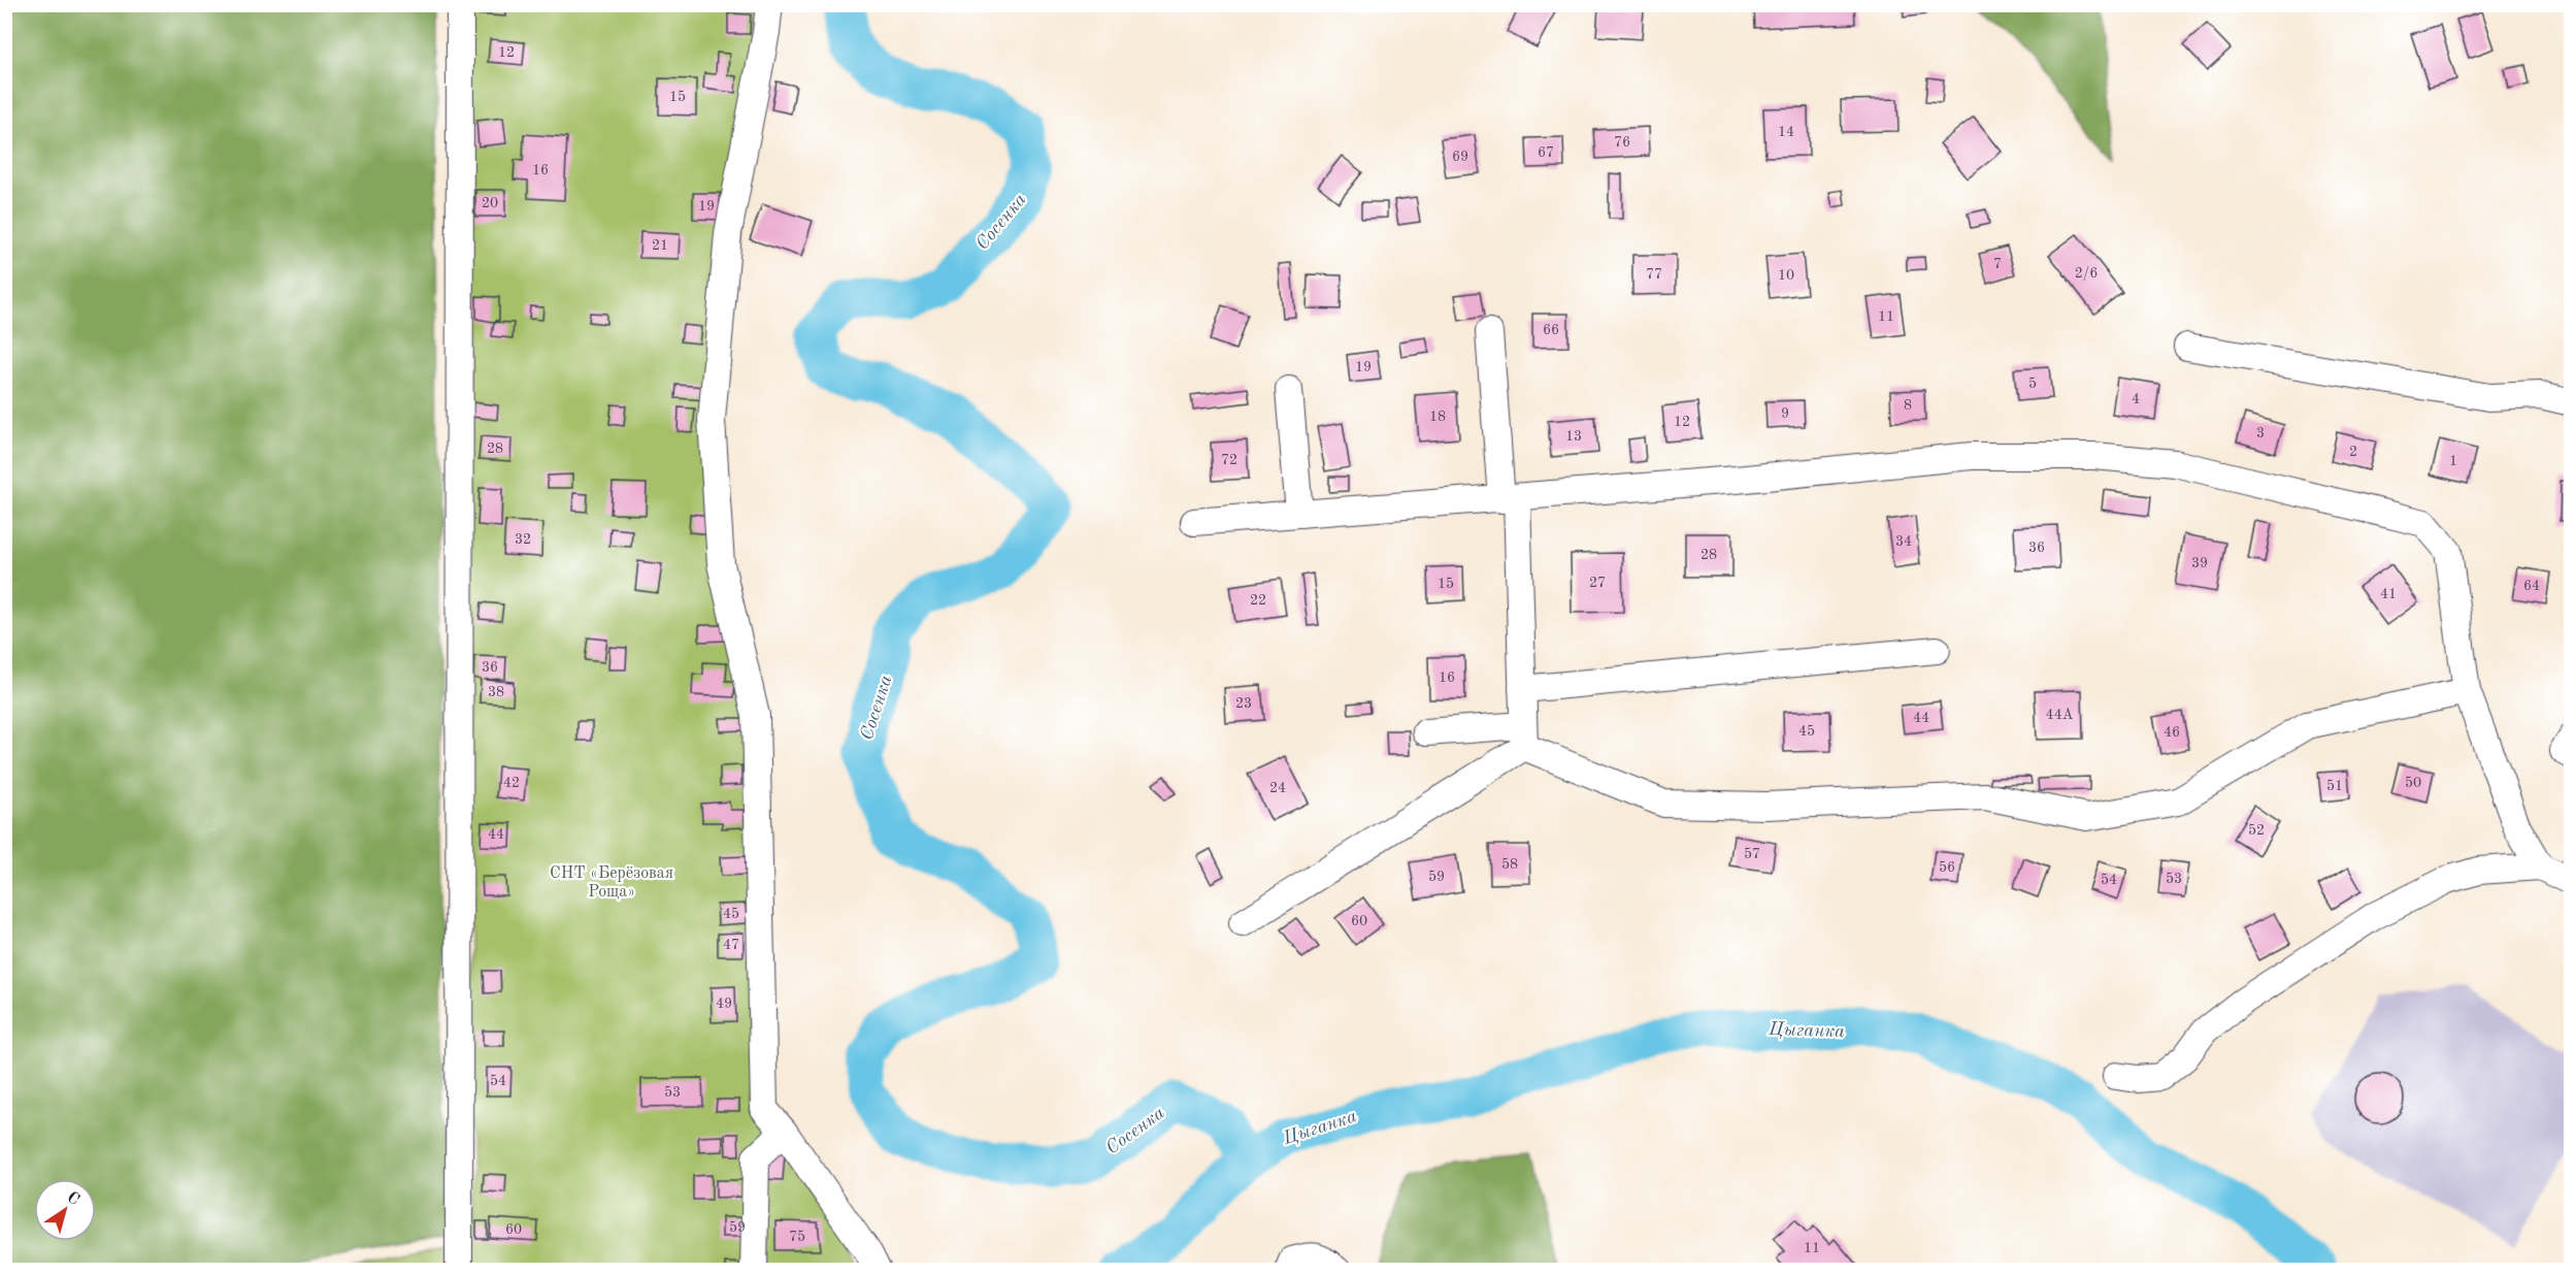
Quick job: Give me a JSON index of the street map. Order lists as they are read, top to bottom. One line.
{"water":["Сосенка","Цыганка"],"parks":["СНТ «Берёзовая Роща»"],"house_numbers":["12","15","14","76","67","69","16","20","19","21","7","2/6","77","10","11","66","19","5","4","8","9","18","12","3","13","28","2","72","1","32","34","36","28","39","27","15","64","41","22","36","16","38","23","44А","44","45","46","42","50","51","24","52","44","57","58","56","59","53","54","45","60","47","49","54","53","59","60","75","11"],"north":"top right"}
